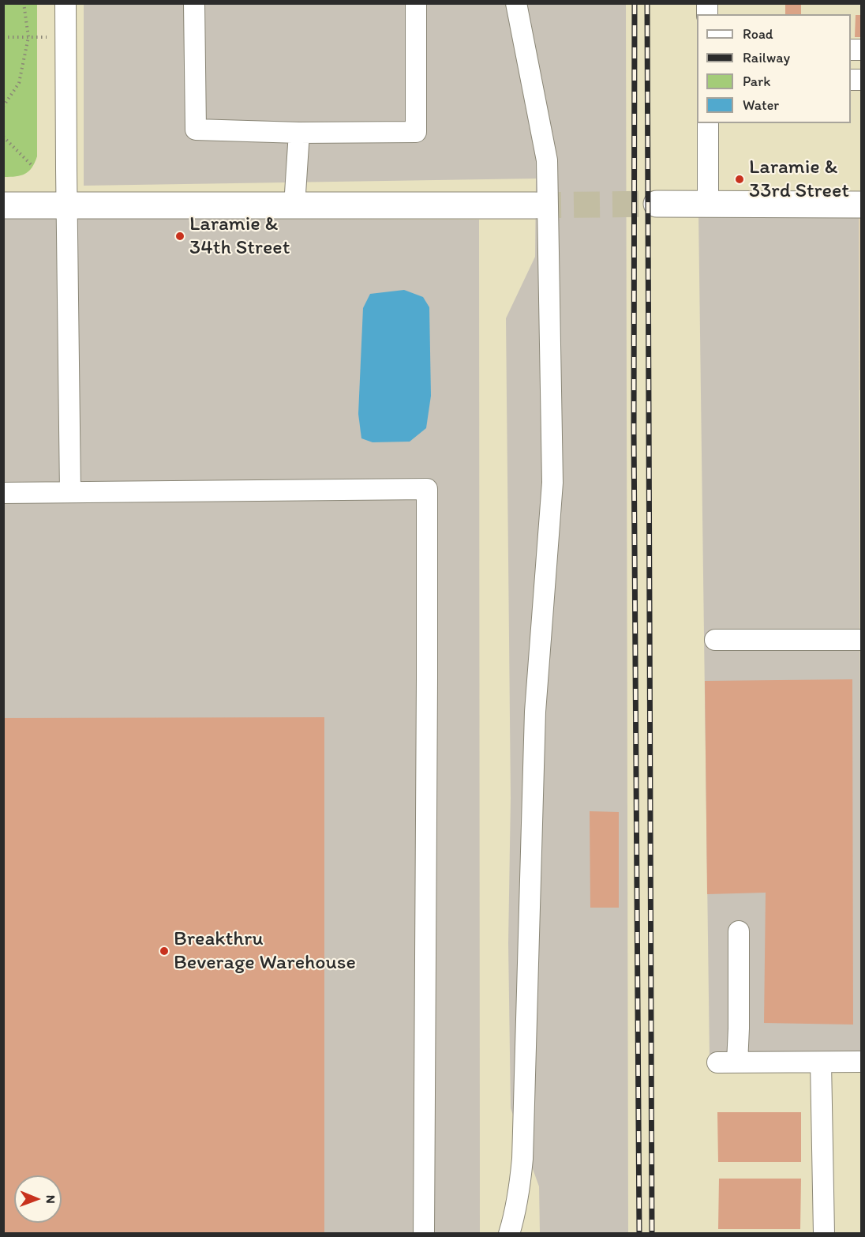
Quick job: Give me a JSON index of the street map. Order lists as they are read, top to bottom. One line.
{"places":["Laramie & 33rd Street","Laramie & 34th Street","Breakthru Beverage Warehouse"],"legend":["Road","Railway","Park","Water"],"north":"right"}
